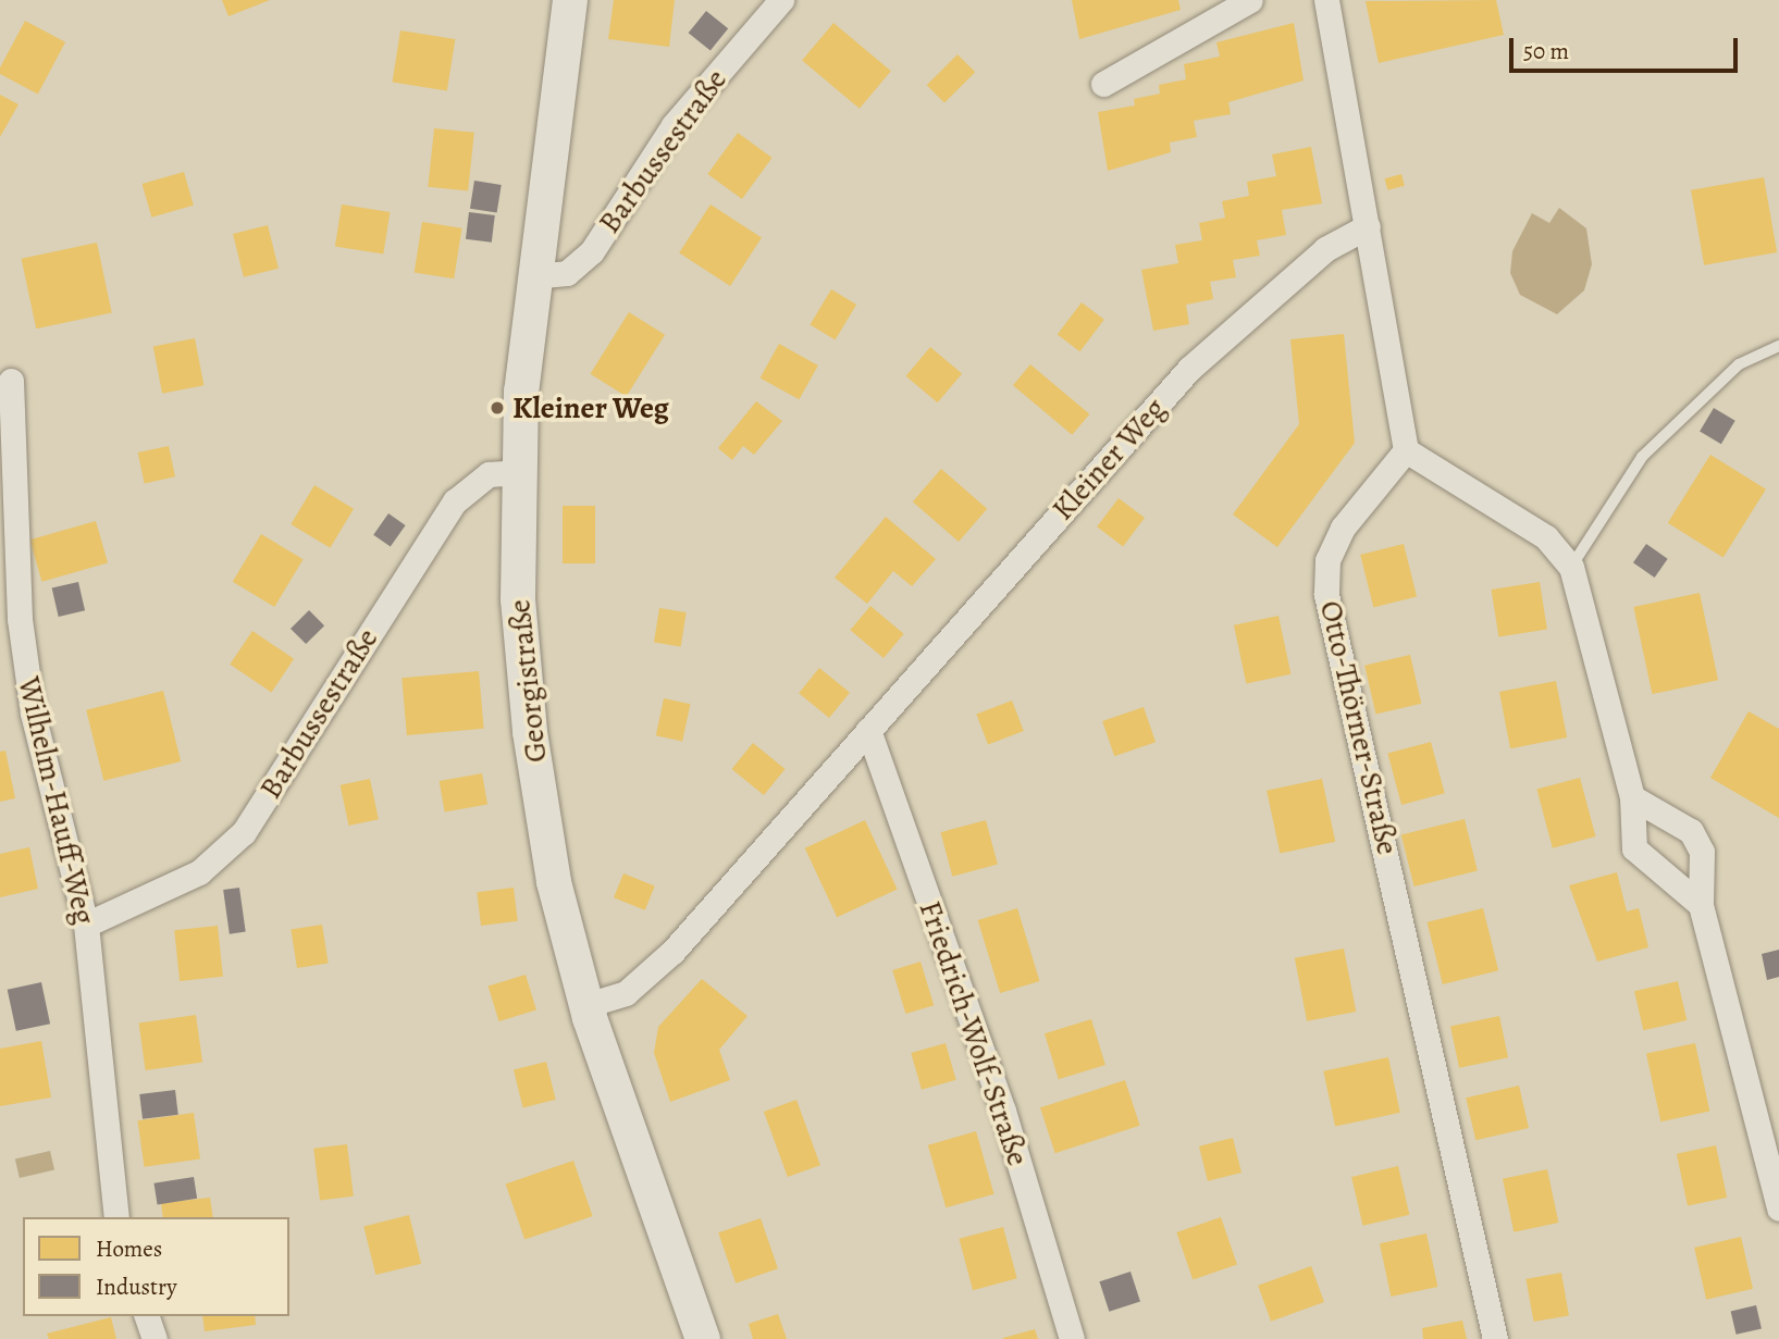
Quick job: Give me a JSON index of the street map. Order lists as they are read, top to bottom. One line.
{"streets":{"street":["Barbussestraße","Kleiner Weg","Georgistraße","Otto-Thörner-Straße","Wilhelm-Hauff-Weg","Friedrich-Wolf-Straße"]},"crossings":[["Barbussestraße","Georgistraße"],["Barbussestraße","Wilhelm-Hauff-Weg"],["Kleiner Weg","Georgistraße"],["Kleiner Weg","Friedrich-Wolf-Straße"]],"places":["Kleiner Weg"],"legend":["Homes","Industry"],"scale_bar":"50 m"}
